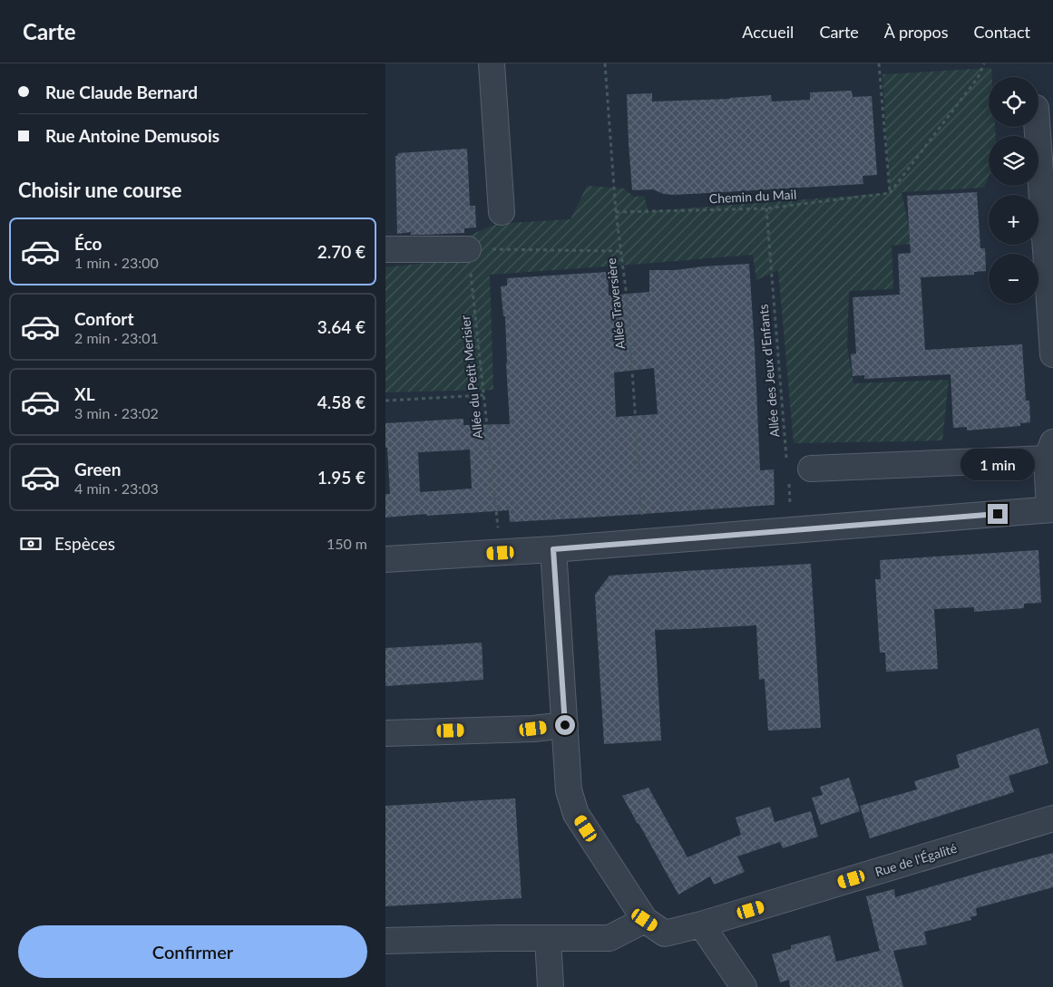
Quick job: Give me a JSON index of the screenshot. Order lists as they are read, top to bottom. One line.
{"streets":{"street":["Rue de l'Égalité"],"path":["Chemin du Mail","Allée Traversière","Allée des Jeux d'Enfants","Allée du Petit Merisier"]},"crossings":[["Chemin du Mail","Allée Traversière"],["Chemin du Mail","Allée des Jeux d'Enfants"]],"page":{"header":"Carte","nav":["Accueil","Carte","À propos","Contact"],"banner":["Rue Claude Bernard","Rue Antoine Demusois"],"map_buttons":["+","−"],"heading":"Choisir une course","list":[{"name":"Éco","note":"1 min · 23:00","value":"2.70 €"},{"name":"Confort","note":"2 min · 23:01","value":"3.64 €"},{"name":"XL","note":"3 min · 23:02","value":"4.58 €"},{"name":"Green","note":"4 min · 23:03","value":"1.95 €"}],"bubble":"1 min","pay":["Espèces","150 m"],"buttons":"Confirmer"}}
